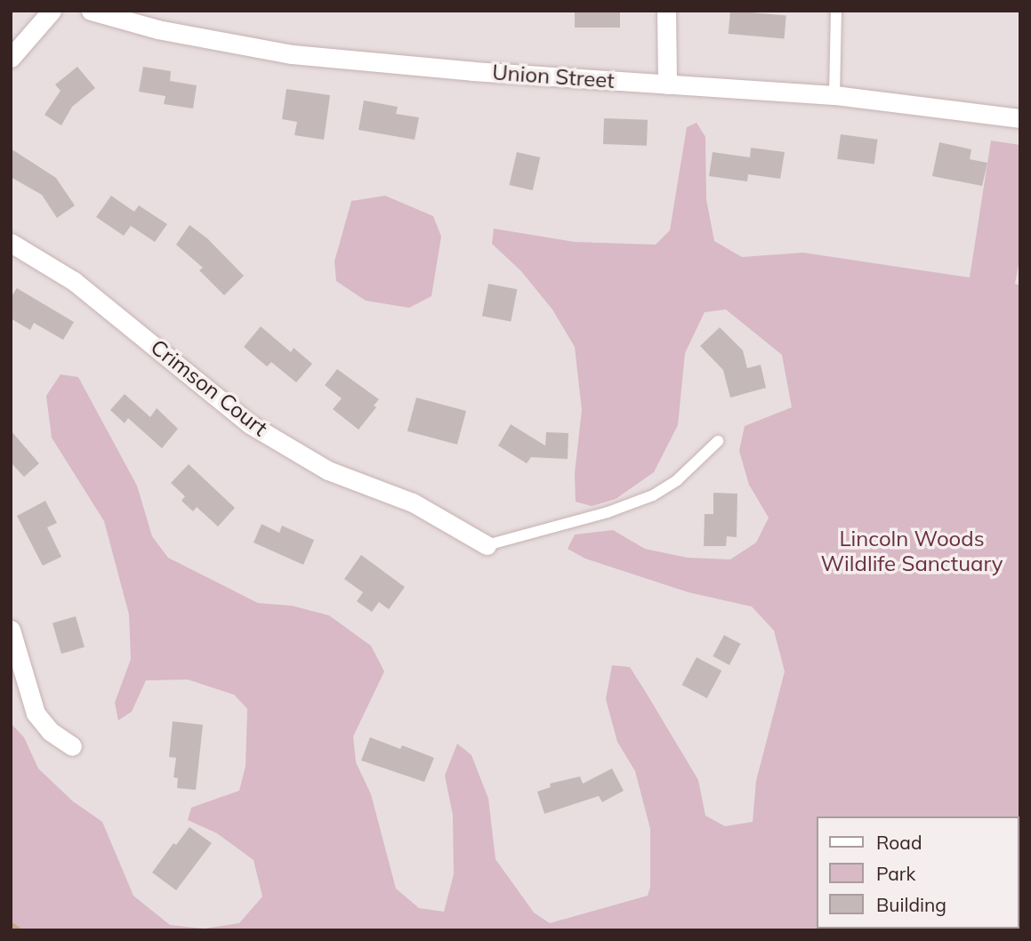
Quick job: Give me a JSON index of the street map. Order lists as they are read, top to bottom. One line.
{"streets":{"main road":["Union Street","Crimson Court"]},"parks":["Lincoln Woods Wildlife Sanctuary"],"legend":["Road","Park","Building"]}
